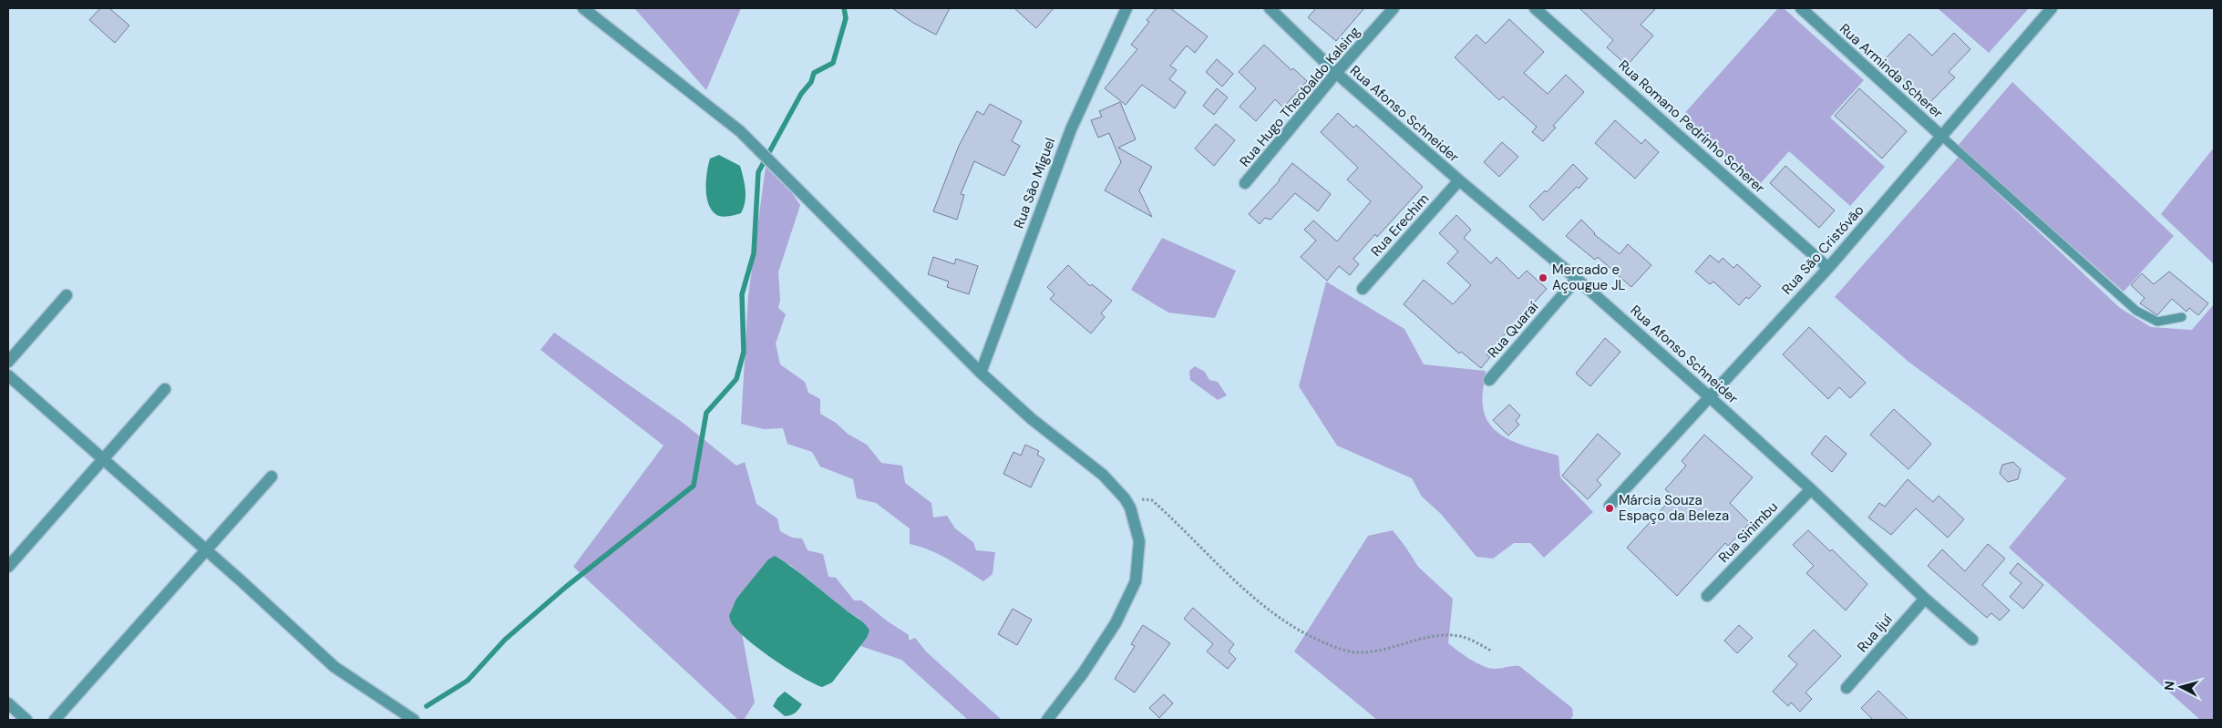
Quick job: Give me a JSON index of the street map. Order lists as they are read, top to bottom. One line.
{"streets":{"street":["Rua Arminda Scherer","Rua Hugo Theobaldo Kalsing","Rua Afonso Schneider","Rua Romano Pedrinho Scherer","Rua São Miguel","Rua Erechim","Rua São Cristóvão","Rua Quaraí","Rua Sinimbu","Rua Ijuí"]},"crossings":[["Rua Arminda Scherer","Rua São Cristóvão"],["Rua Hugo Theobaldo Kalsing","Rua Afonso Schneider"],["Rua Afonso Schneider","Rua Erechim"],["Rua Afonso Schneider","Rua São Cristóvão"],["Rua Afonso Schneider","Rua Quaraí"],["Rua Afonso Schneider","Rua Sinimbu"],["Rua Afonso Schneider","Rua Ijuí"],["Rua Romano Pedrinho Scherer","Rua São Cristóvão"]],"places":["Mercado e Açougue JL","Márcia Souza Espaço da Beleza"],"north":"left"}
